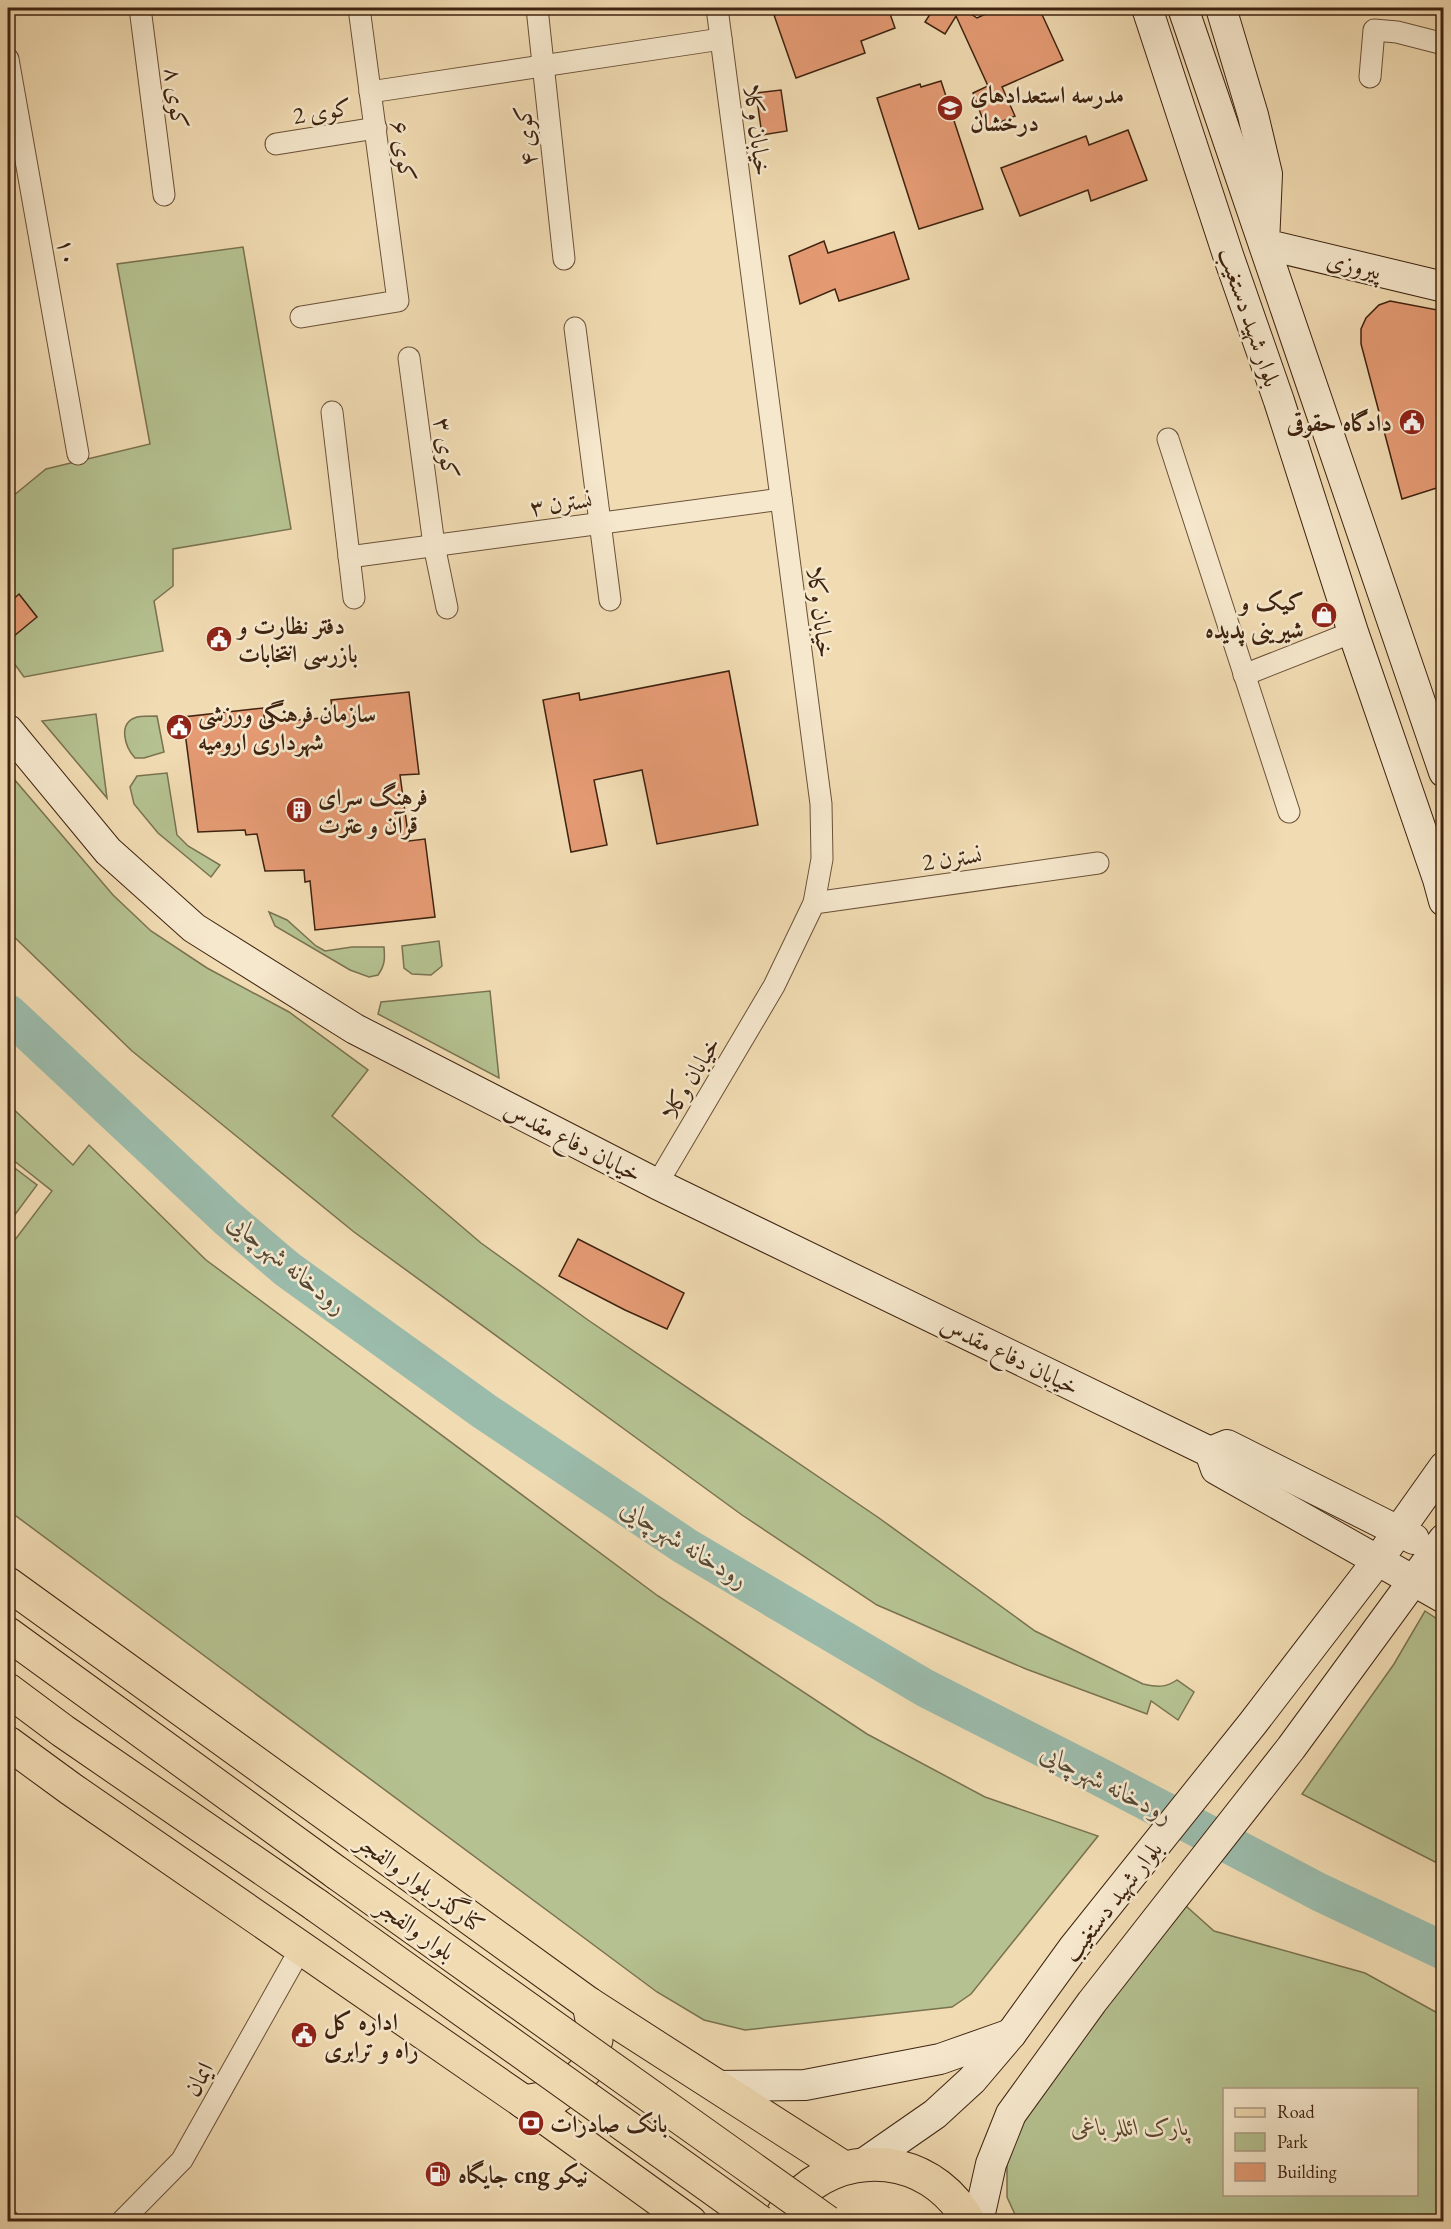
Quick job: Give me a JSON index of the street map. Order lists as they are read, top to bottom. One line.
{"streets":{"main road":["پیروزی","بلوار شهید دستغیب","خیابان دفاع مقدس","کنارگذر بلوار والفجر","بلوار والفجر"],"street":["کوی ۸","کوی 2","خیابان وکلا","کوی ۴","کوی ۶","۱۰","کوی ۳","نسترن ۳","نسترن 2","ایمان"]},"crossings":[["کوی 2","کوی ۶"],["خیابان وکلا","نسترن ۳"],["خیابان وکلا","نسترن 2"],["خیابان وکلا","خیابان دفاع مقدس"],["پیروزی","بلوار شهید دستغیب"],["بلوار شهید دستغیب","خیابان دفاع مقدس"],["بلوار شهید دستغیب","کنارگذر بلوار والفجر"],["کوی ۳","نسترن ۳"]],"water":["رودخانه شهرچایی"],"parks":["پارک ائللر باغی"],"places":{"school or university":["مدرسه استعدادهای درخشان"],"public building":["دادگاه حقوقی","دفتر نظارت و بازرسی انتخابات","سازمان فرهنگی ورزشی شهرداری ارومیه","اداره کل راه و ترابری"],"shop":["کیک و شیرینی پدیده"],"building":["فرهنگ سرای قرآن و عترت"],"bank":["بانک صادرات"],"fuel station":["جایگاه cng نیکو"]},"legend":["Road","Park","Building"]}
